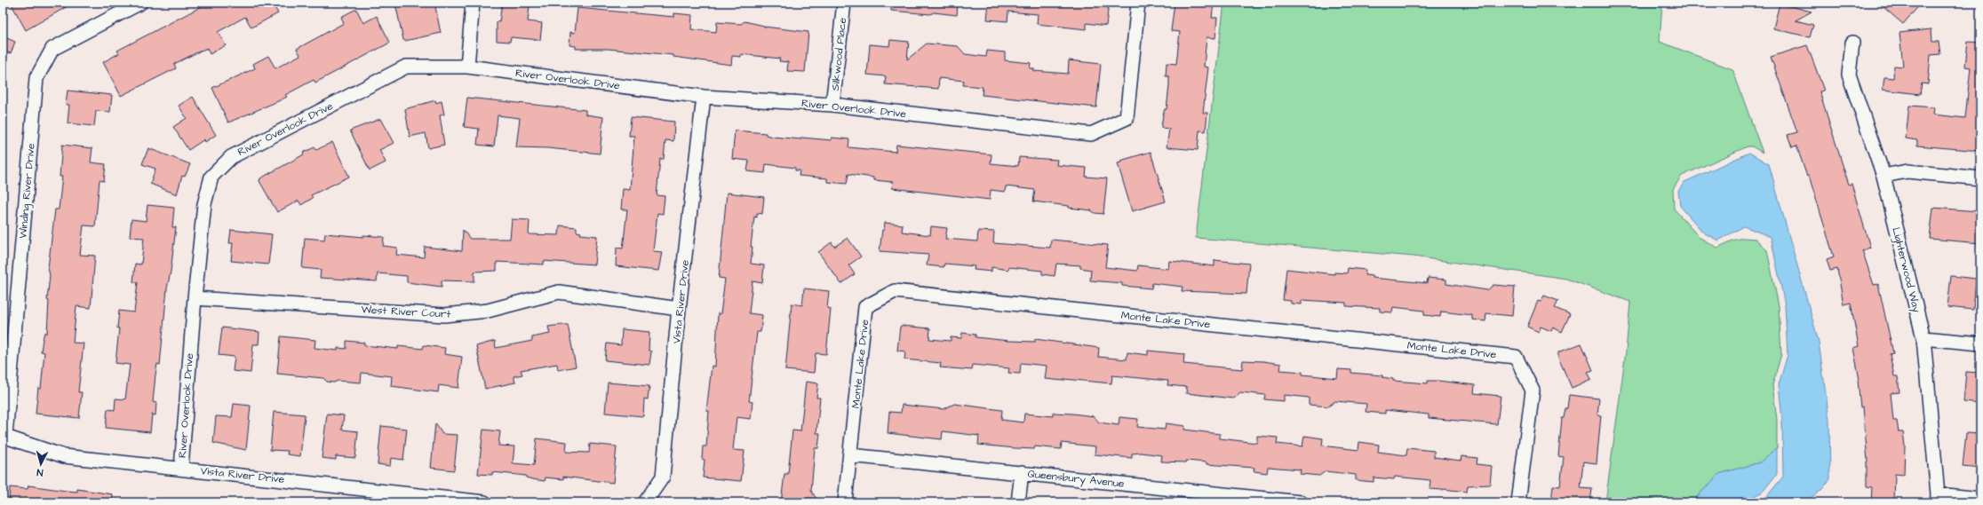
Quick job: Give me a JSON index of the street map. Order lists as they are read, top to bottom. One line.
{"streets":{"street":["Silkwood Place","River Overlook Drive","Winding River Drive","Lighterwood Way","Vista River Drive","West River Court","Monte Lake Drive","Queensbury Avenue"]},"crossings":[["Silkwood Place","River Overlook Drive"],["River Overlook Drive","Vista River Drive"],["River Overlook Drive","West River Court"],["Winding River Drive","Vista River Drive"],["Vista River Drive","West River Court"],["Monte Lake Drive","Queensbury Avenue"]],"north":"bottom"}
